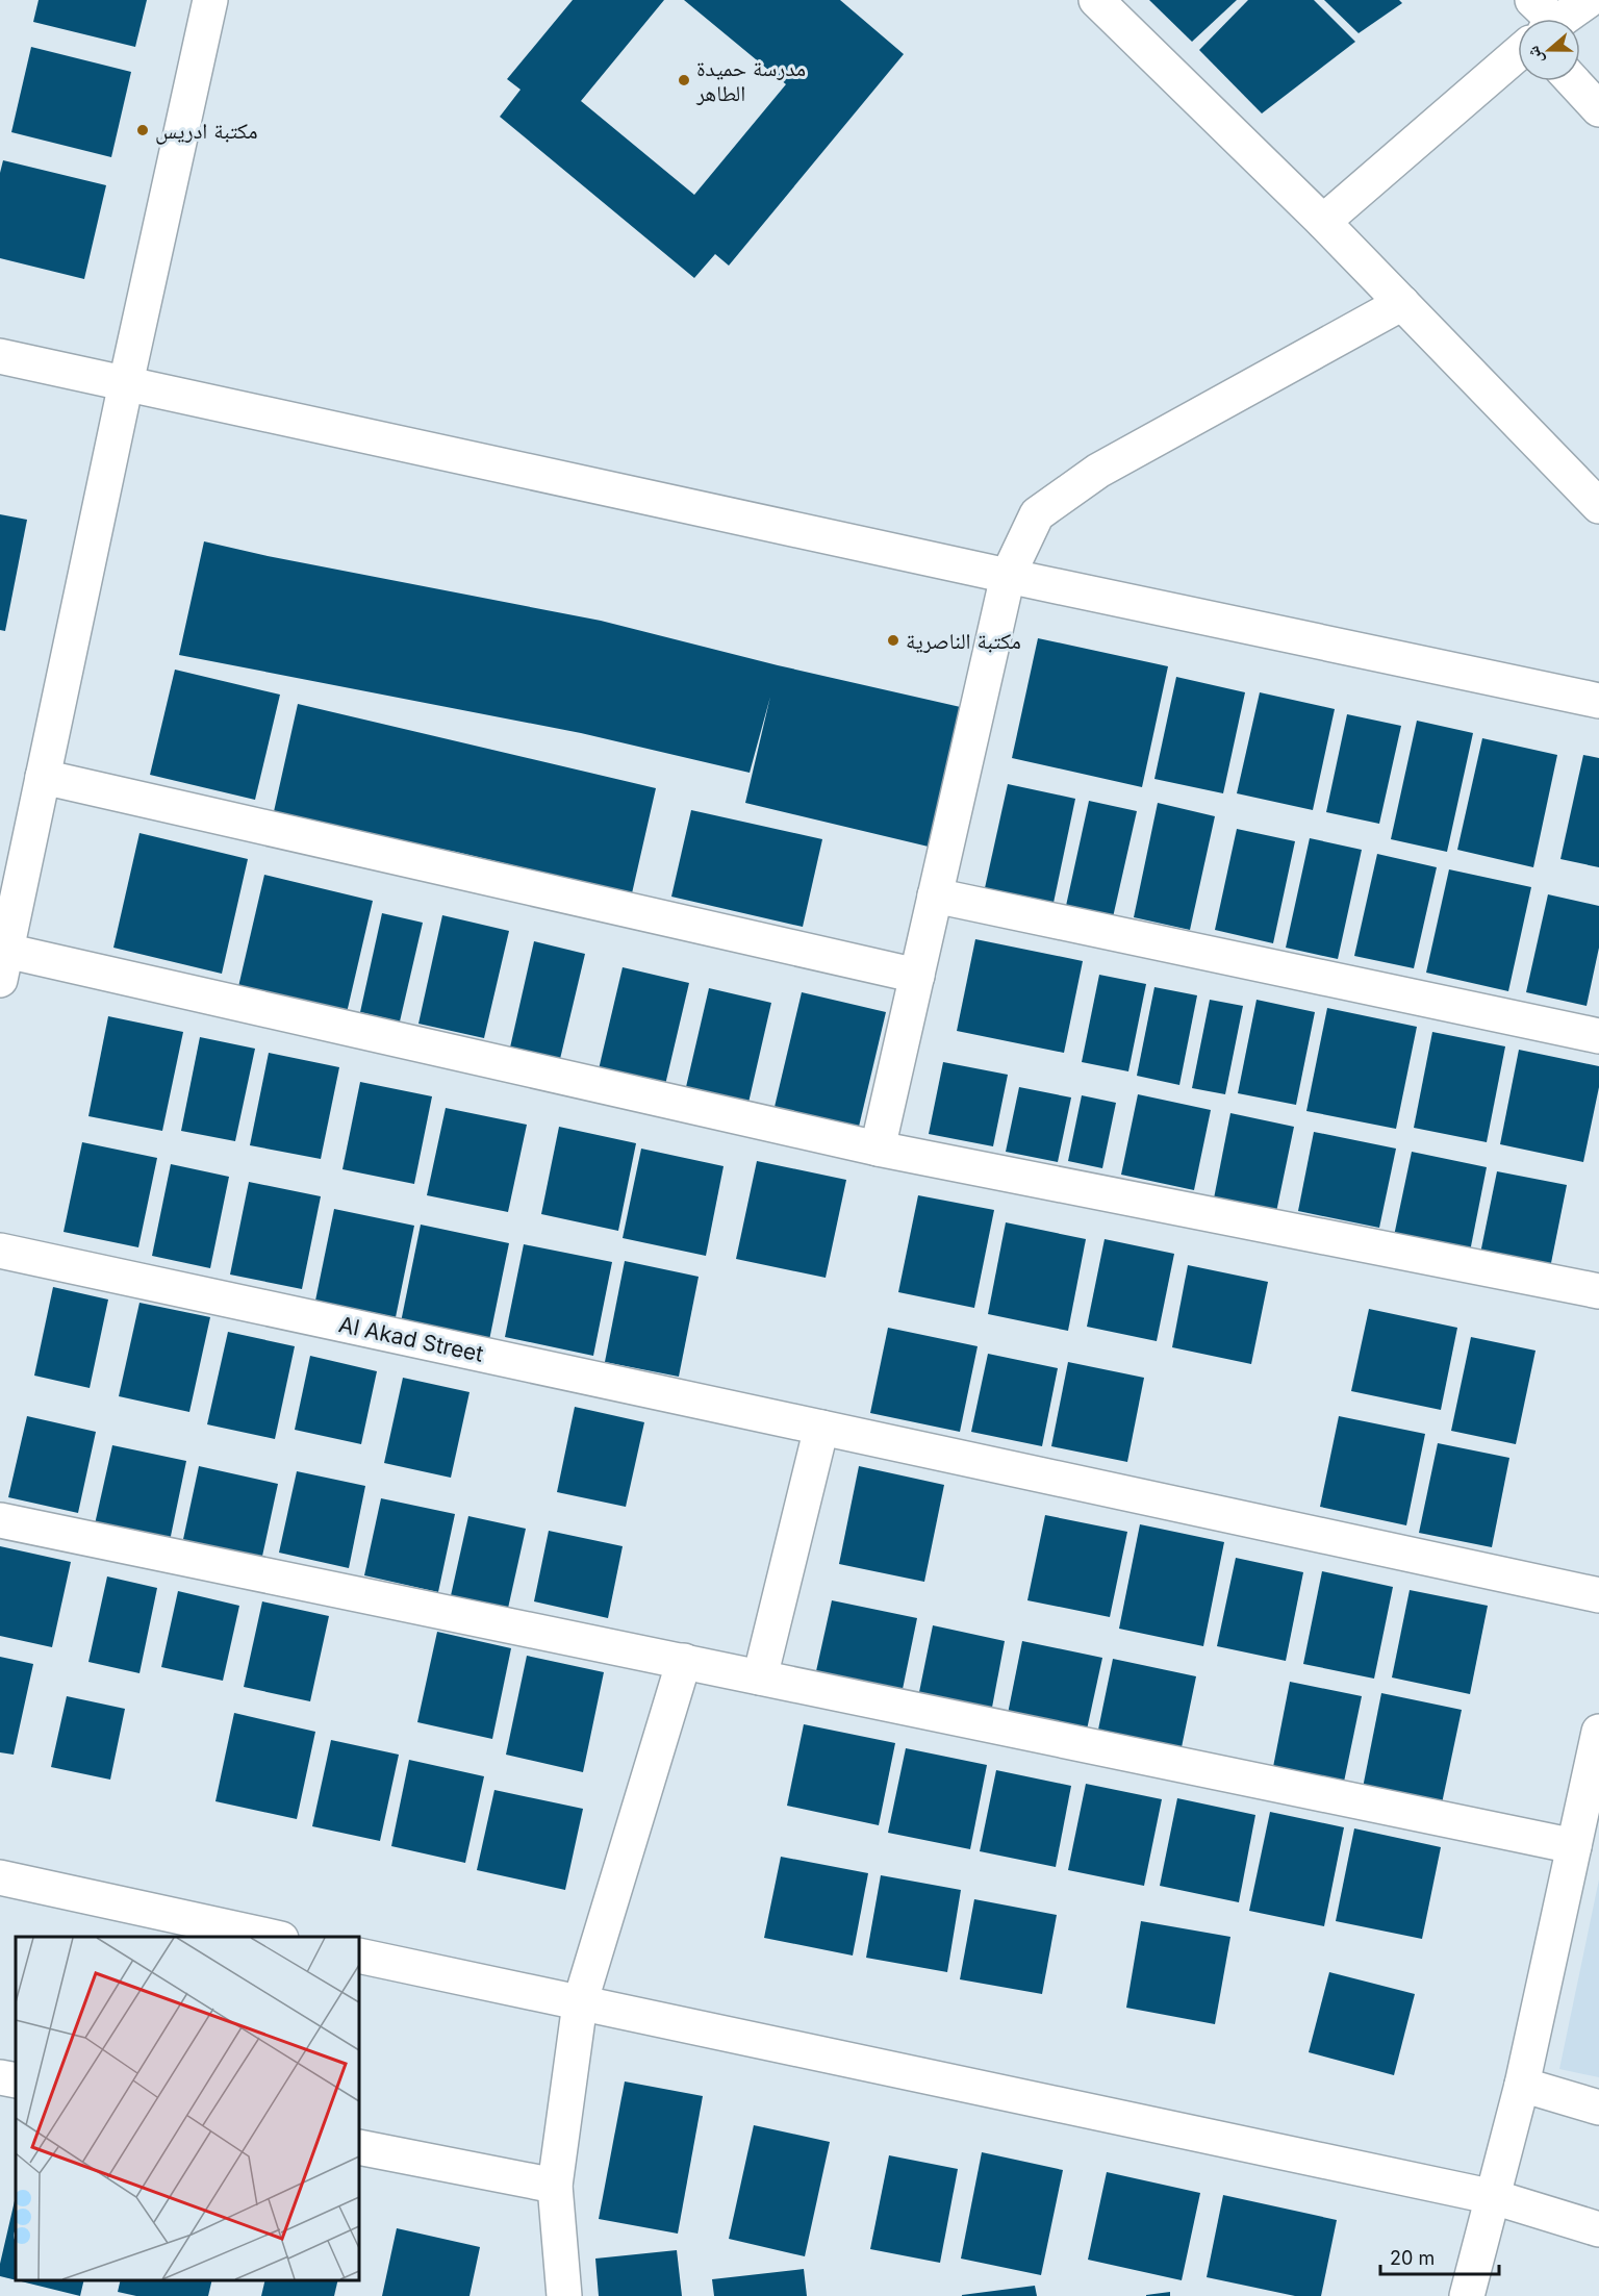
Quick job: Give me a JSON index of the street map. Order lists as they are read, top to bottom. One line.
{"streets":{"street":["Al Akad Street"]},"places":["مدرسة حميدة الطاهر","مكتبة ادريس","مكتبة الناصرية"],"scale_bar":"20 m","north":"left"}
